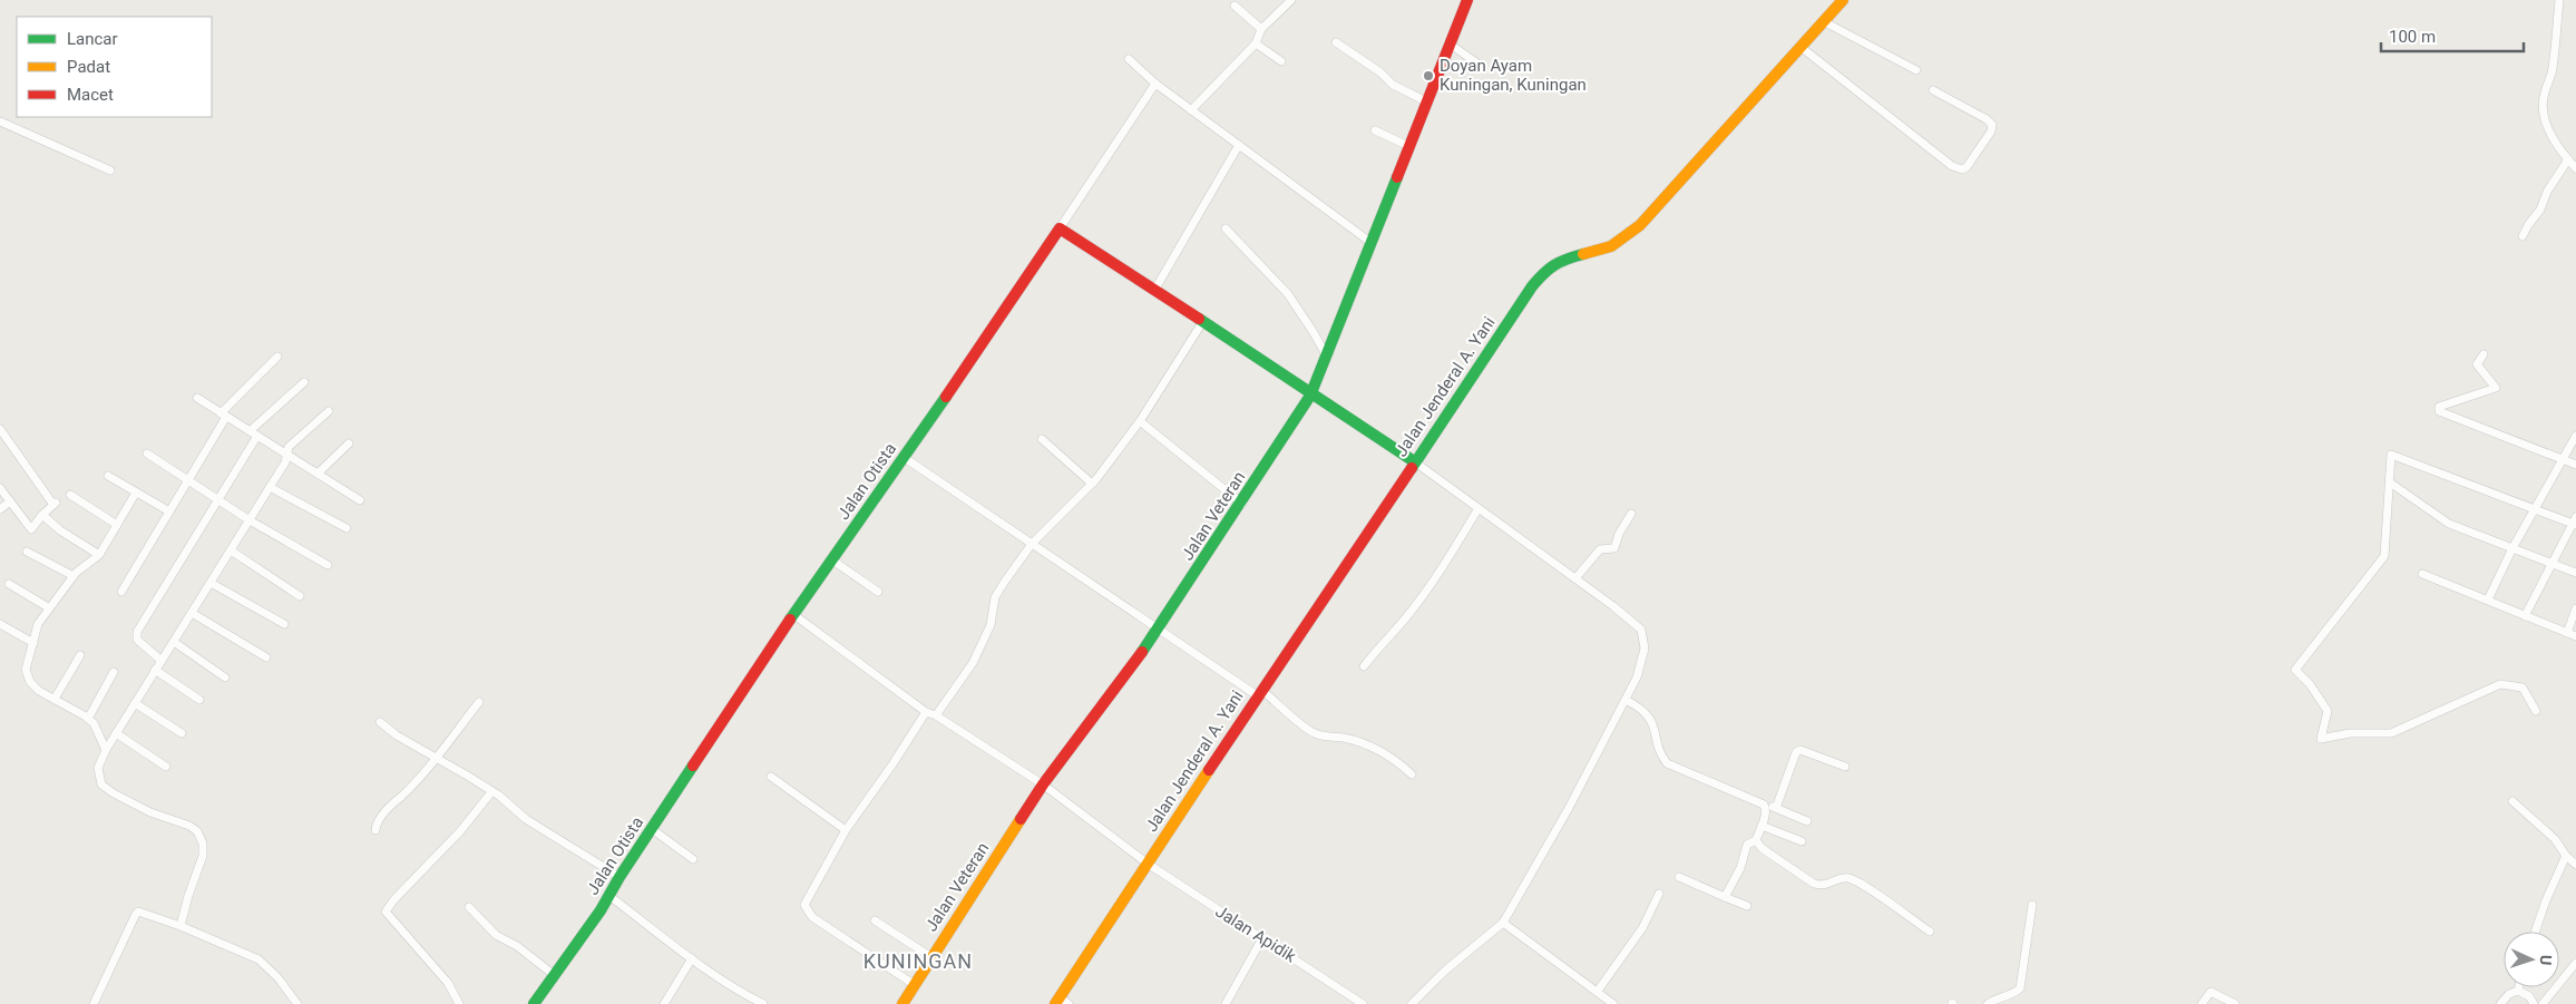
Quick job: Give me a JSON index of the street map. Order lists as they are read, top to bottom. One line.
{"streets":{"main road":["Jalan Jenderal A. Yani","Jalan Otista","Jalan Veteran"],"street":["Jalan Apidik"]},"crossings":[["Jalan Jenderal A. Yani","Jalan Apidik"],["Jalan Otista","Jalan Apidik"],["Jalan Veteran","Jalan Apidik"]],"districts":["KUNINGAN"],"places":["Doyan Ayam Kuningan, Kuningan"],"legend":["Lancar","Padat","Macet"],"scale_bar":"100 m","north":"right"}
